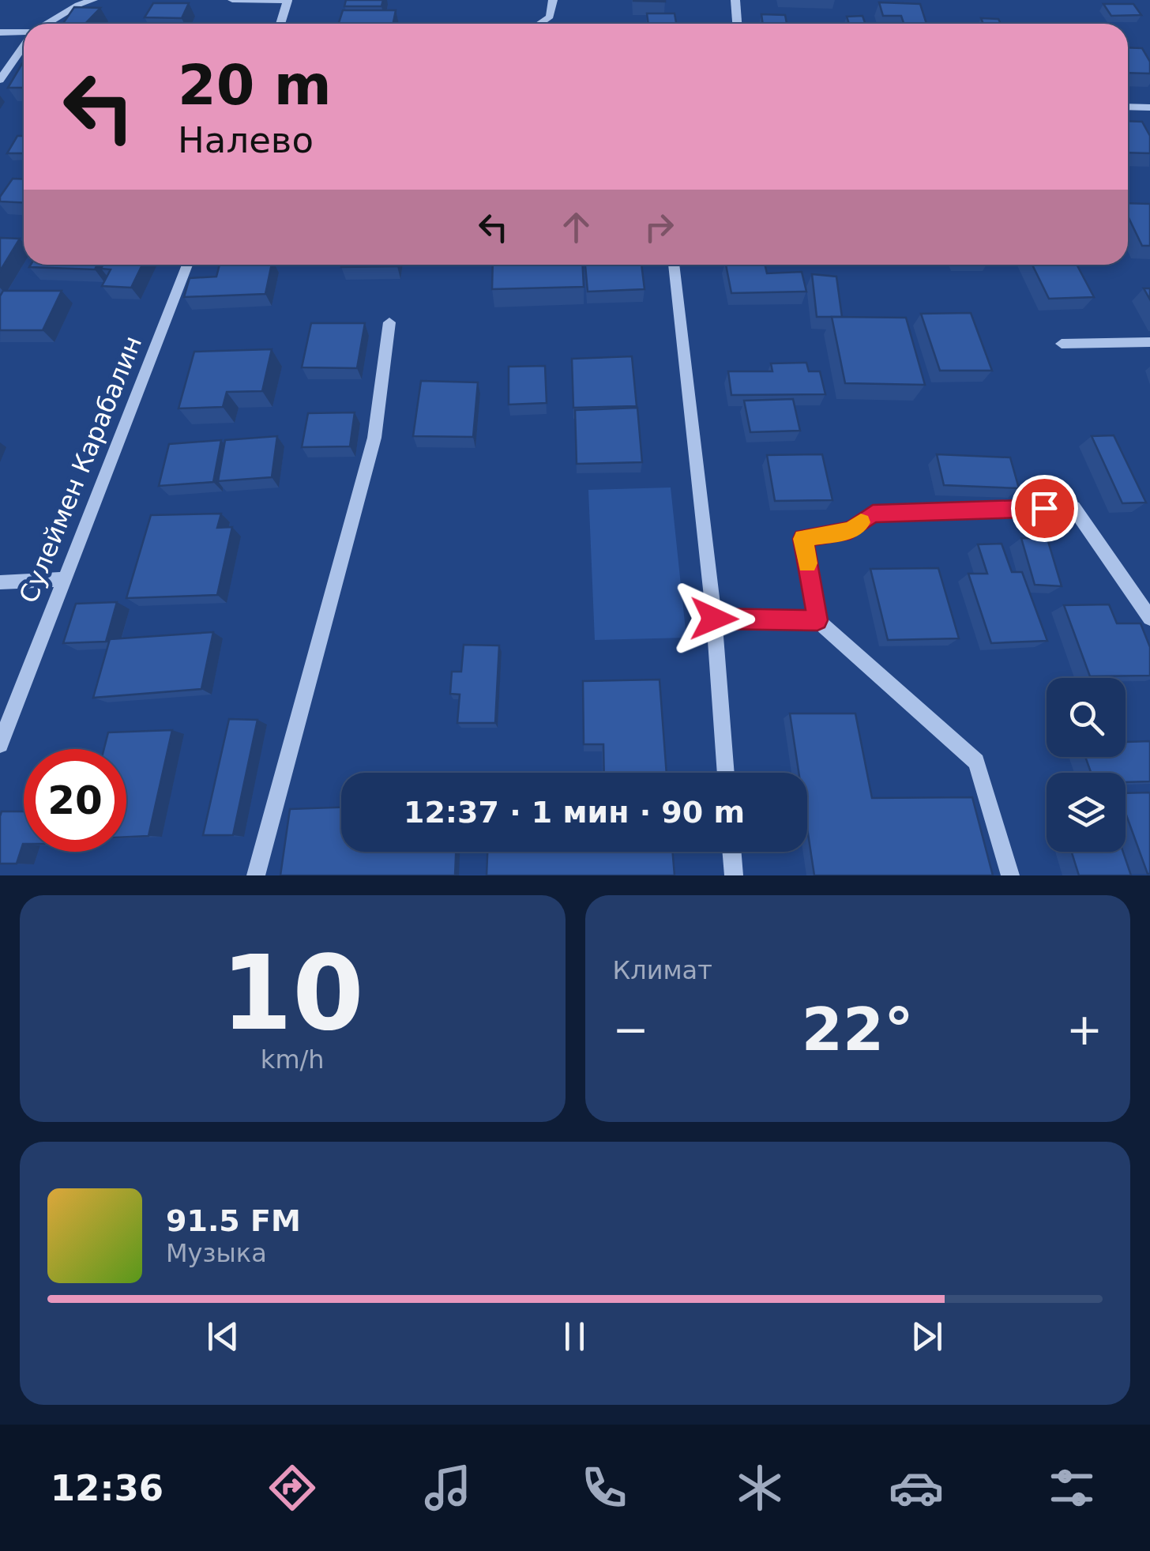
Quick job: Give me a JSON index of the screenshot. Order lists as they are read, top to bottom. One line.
{"streets":{"street":["Сулеймен Карабалин"]},"page":{"turn":["20 m","Налево"],"limit":"20","trip":"12:37 · 1 мин · 90 m","tile":[["10","km/h"],"Климат"],"heat":["−","22°","+"],"song":["91.5 FM","Музыка"],"tabs":"12:36"}}
